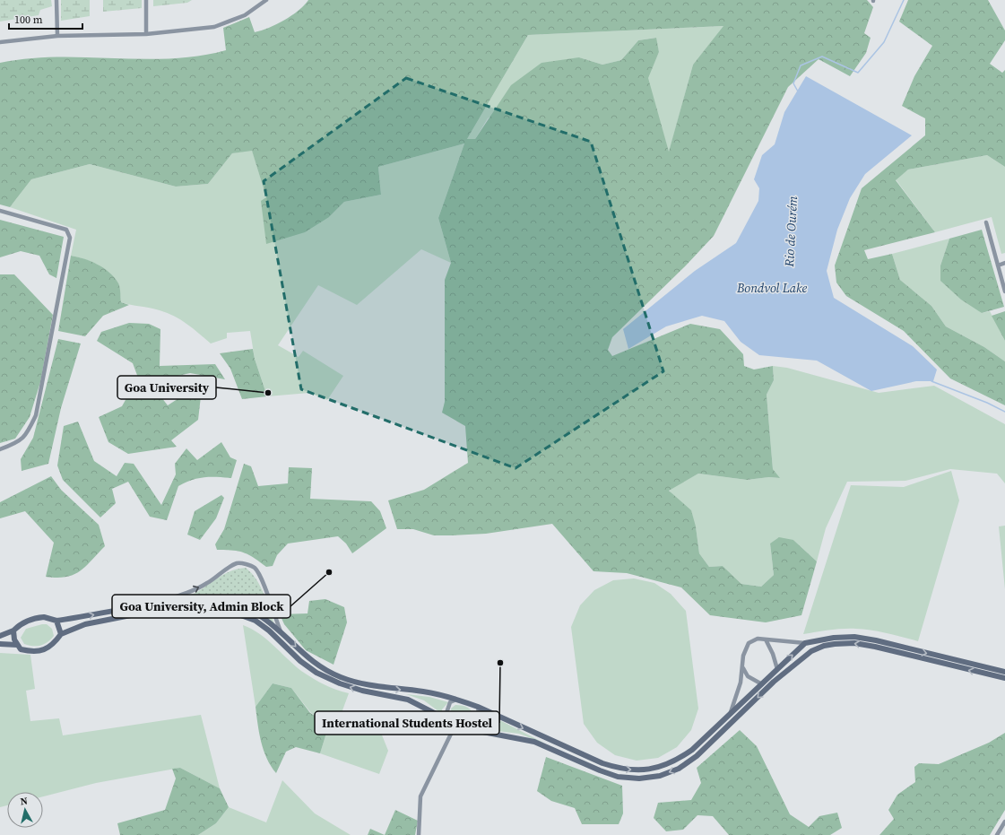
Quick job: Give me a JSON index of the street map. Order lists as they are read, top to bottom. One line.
{"water":["Rio de Ourém","Bondvol Lake"],"places":["Goa University","Goa University, Admin Block","International Students Hostel"],"scale_bar":"100 m","north":"top"}
